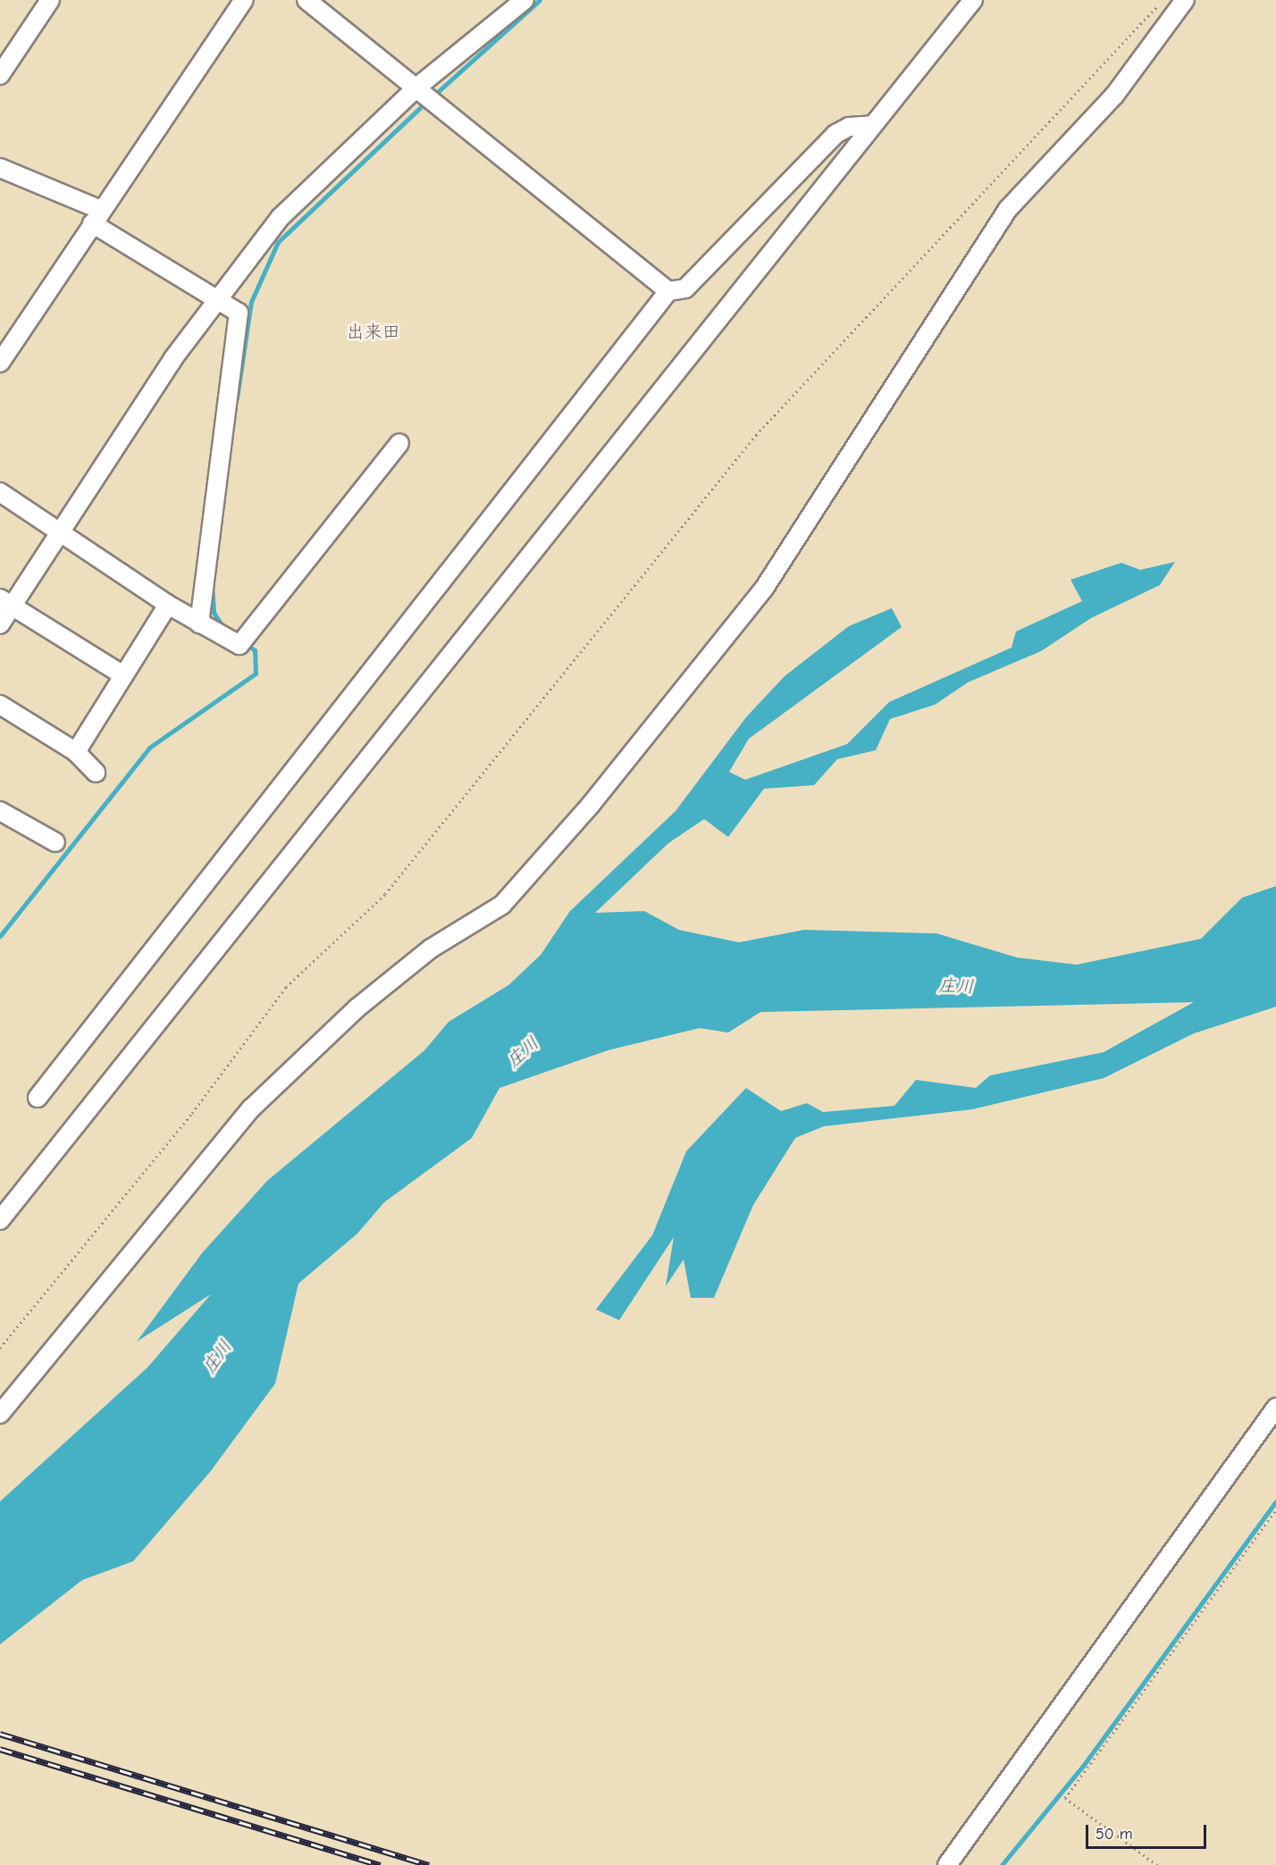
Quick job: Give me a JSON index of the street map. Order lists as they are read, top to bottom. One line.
{"districts":["出来田"],"water":["庄川"],"scale_bar":"50 m"}
